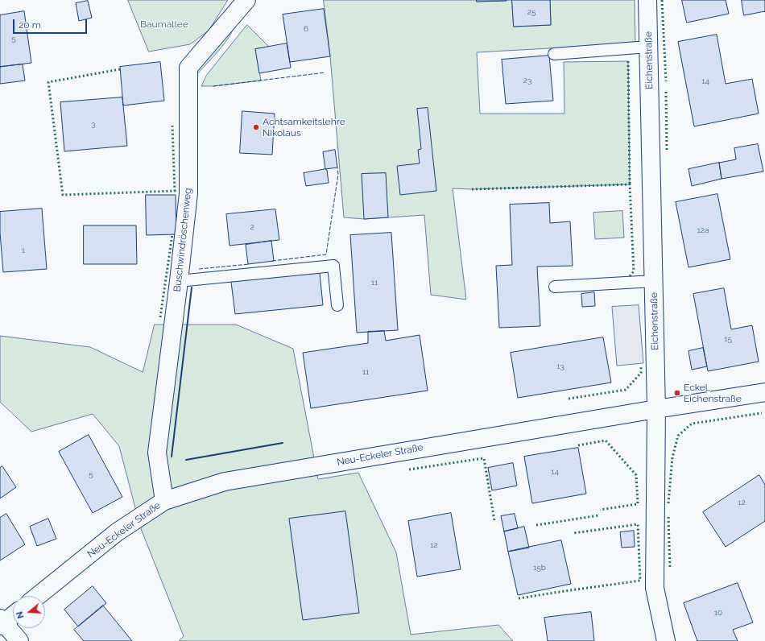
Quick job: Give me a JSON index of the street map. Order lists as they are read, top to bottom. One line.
{"streets":{"street":["Eichenstraße","Buschwindröschenweg","Neu-Eckeler Straße"]},"crossings":[["Eichenstraße","Neu-Eckeler Straße"],["Buschwindröschenweg","Neu-Eckeler Straße"]],"parks":["Baumallee"],"places":["Achtsamkeitslehre Nikolaus","Eckel, Eichenstraße"],"house_numbers":["25","6","5","23","14","3","2","12a","1","11","15","13","11","14","5","12","12","15b","10"],"scale_bar":"20 m","north":"left"}
